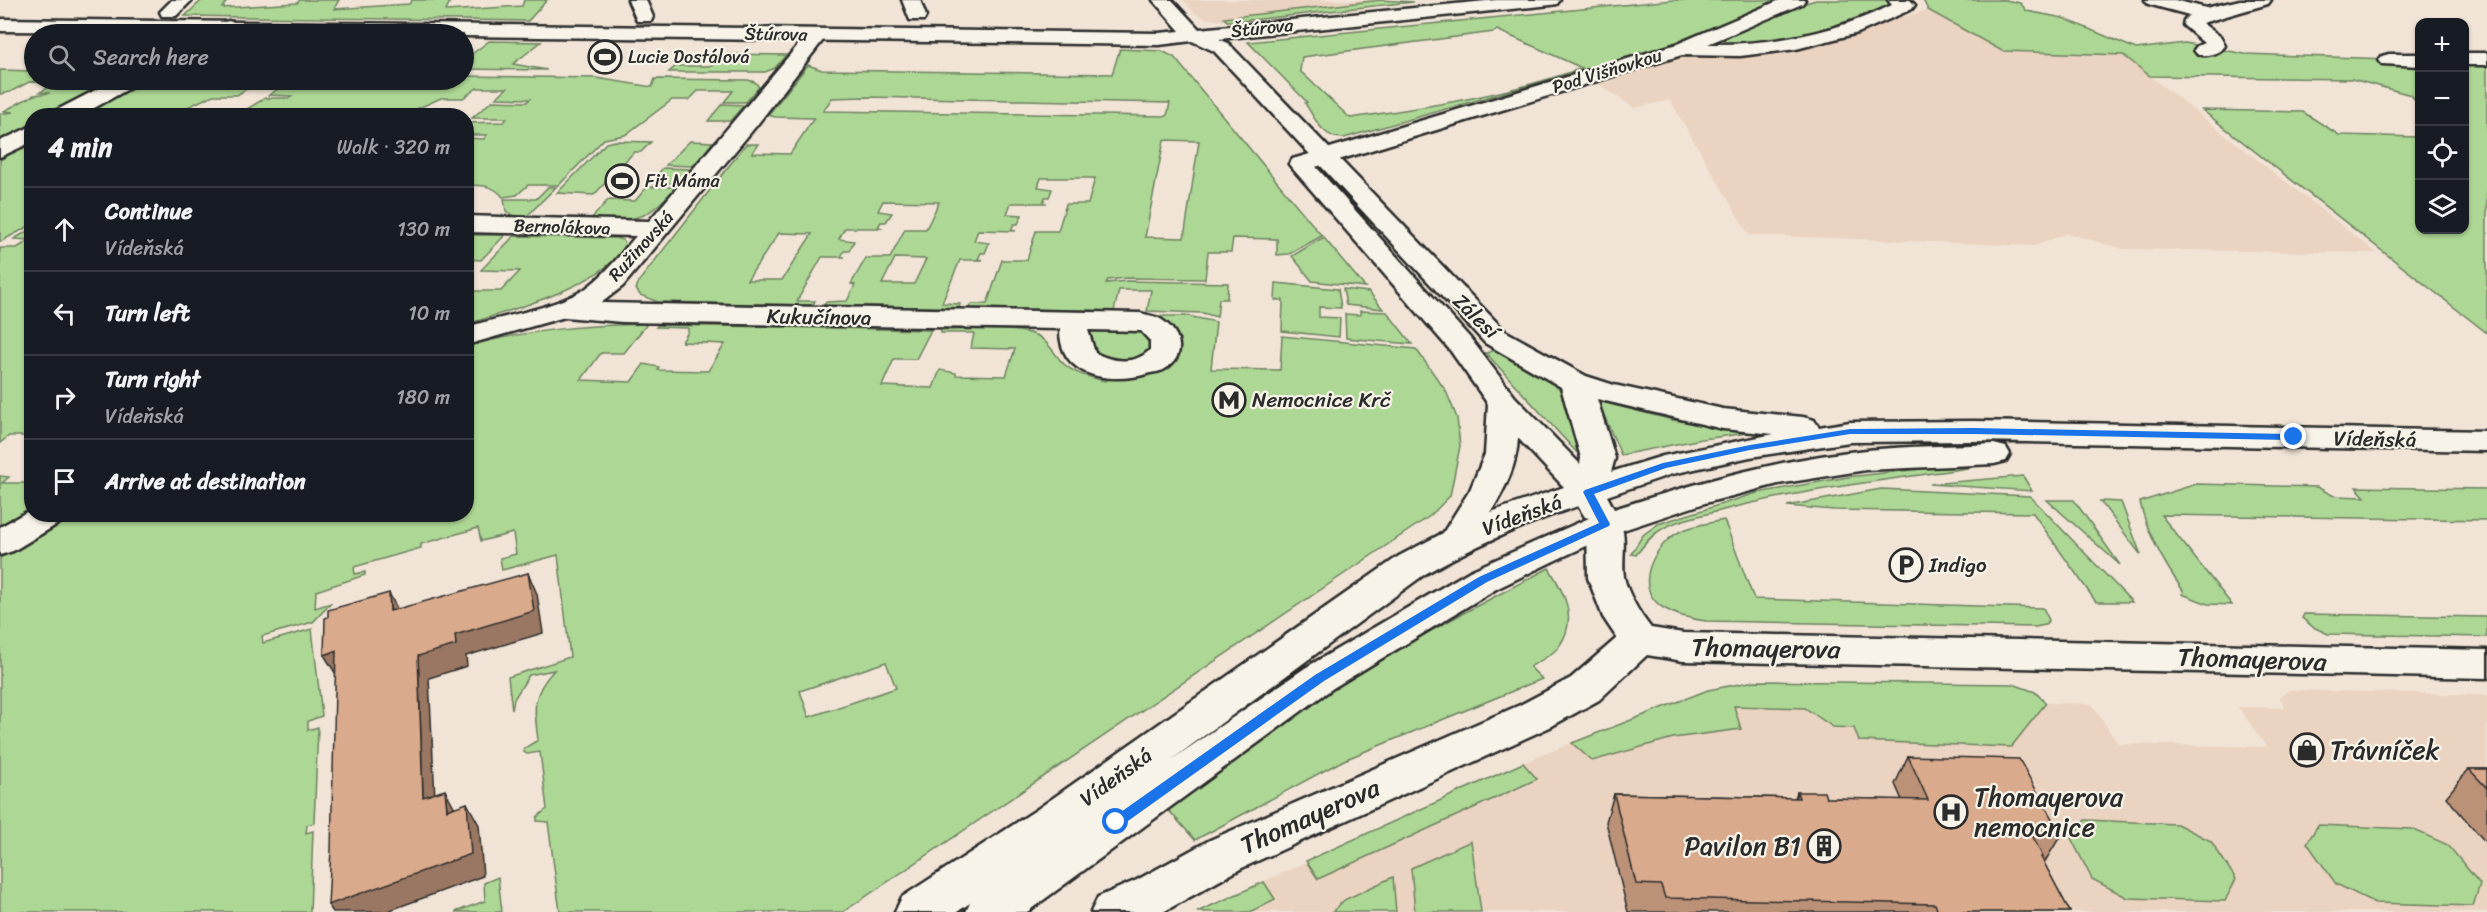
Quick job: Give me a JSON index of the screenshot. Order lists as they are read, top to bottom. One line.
{"streets":{"street":["Štúrova","Pod Višňovkou","Bernolákova","Ružinovská","Zálesí","Kukučínova","Vídeňská","Thomayerova"]},"crossings":[["Štúrova","Ružinovská"],["Štúrova","Zálesí"],["Pod Višňovkou","Zálesí"],["Bernolákova","Ružinovská"],["Ružinovská","Kukučínova"],["Zálesí","Vídeňská"]],"places":{"sports":["Lucie Dostálová","Fit Máma"],"metro station":["Nemocnice Krč"],"parking":["Indigo"],"shop":["Trávníček"],"hospital":["Thomayerova nemocnice"],"building":["Pavilon B1"]},"page":{"map_buttons":["+","−"],"search":"Search here","heading":["4 min","Walk · 320 m"],"list":[["Continue","Vídeňská","130 m"],["Turn left","10 m"],["Turn right","Vídeňská","180 m"],"Arrive at destination"]}}
